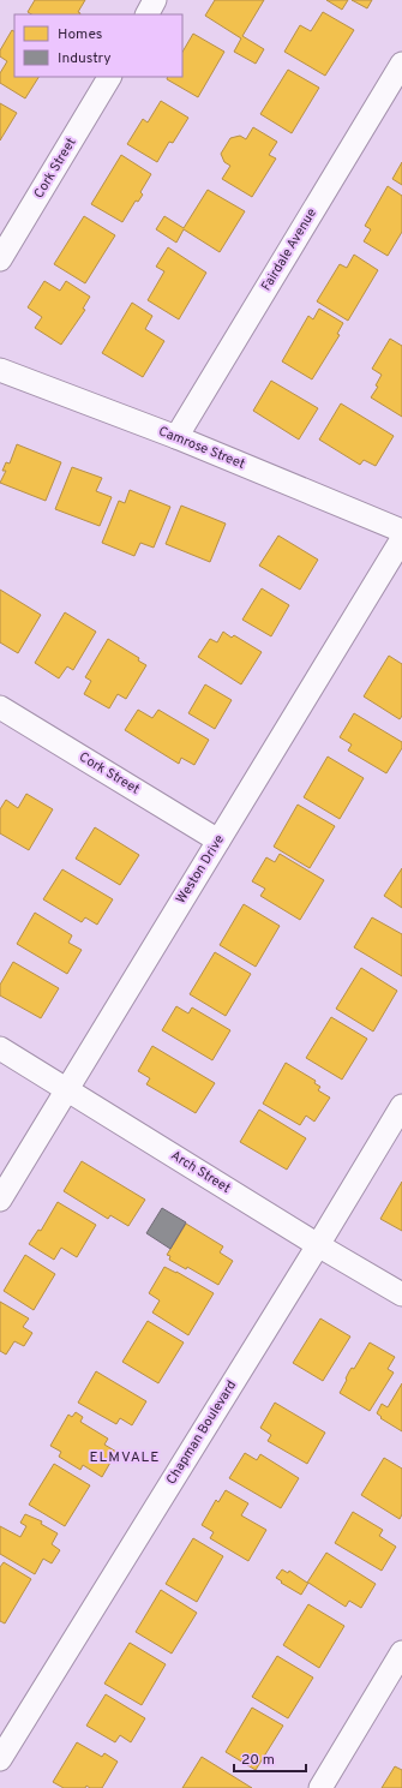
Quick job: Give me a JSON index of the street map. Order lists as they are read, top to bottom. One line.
{"streets":{"street":["Cork Street","Fairdale Avenue","Camrose Street","Weston Drive","Arch Street","Chapman Boulevard"]},"crossings":[["Cork Street","Weston Drive"],["Fairdale Avenue","Camrose Street"],["Weston Drive","Arch Street"],["Arch Street","Chapman Boulevard"]],"districts":["ELMVALE"],"legend":["Homes","Industry"],"scale_bar":"20 m"}
